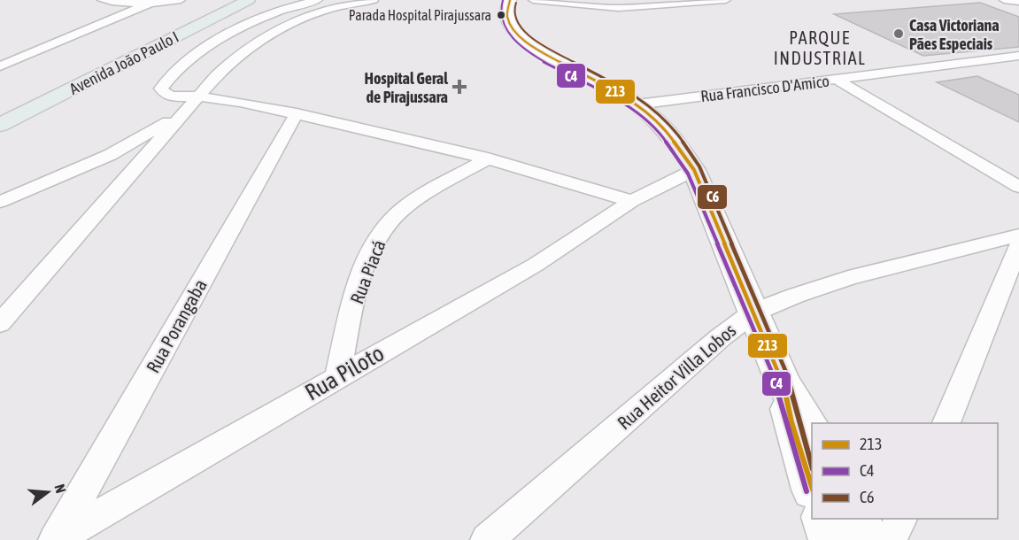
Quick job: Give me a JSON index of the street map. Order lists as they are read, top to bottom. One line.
{"streets":{"main road":["Avenida João Paulo I"],"street":["Rua Francisco D'Amico","Rua Piacá","Rua Porangaba","Rua Piloto","Rua Heitor Villa Lobos"]},"crossings":[["Rua Piacá","Rua Piloto"],["Rua Porangaba","Rua Piloto"]],"districts":["PARQUE INDUSTRIAL"],"places":{"other":["Parada Hospital Pirajussara","Casa Victoriana Pães Especiais"],"health":["Hospital Geral de Pirajussara"]},"lines":["transit line 213","transit line C4","transit line C6"],"legend":["213","C4","C6"],"north":"right"}
